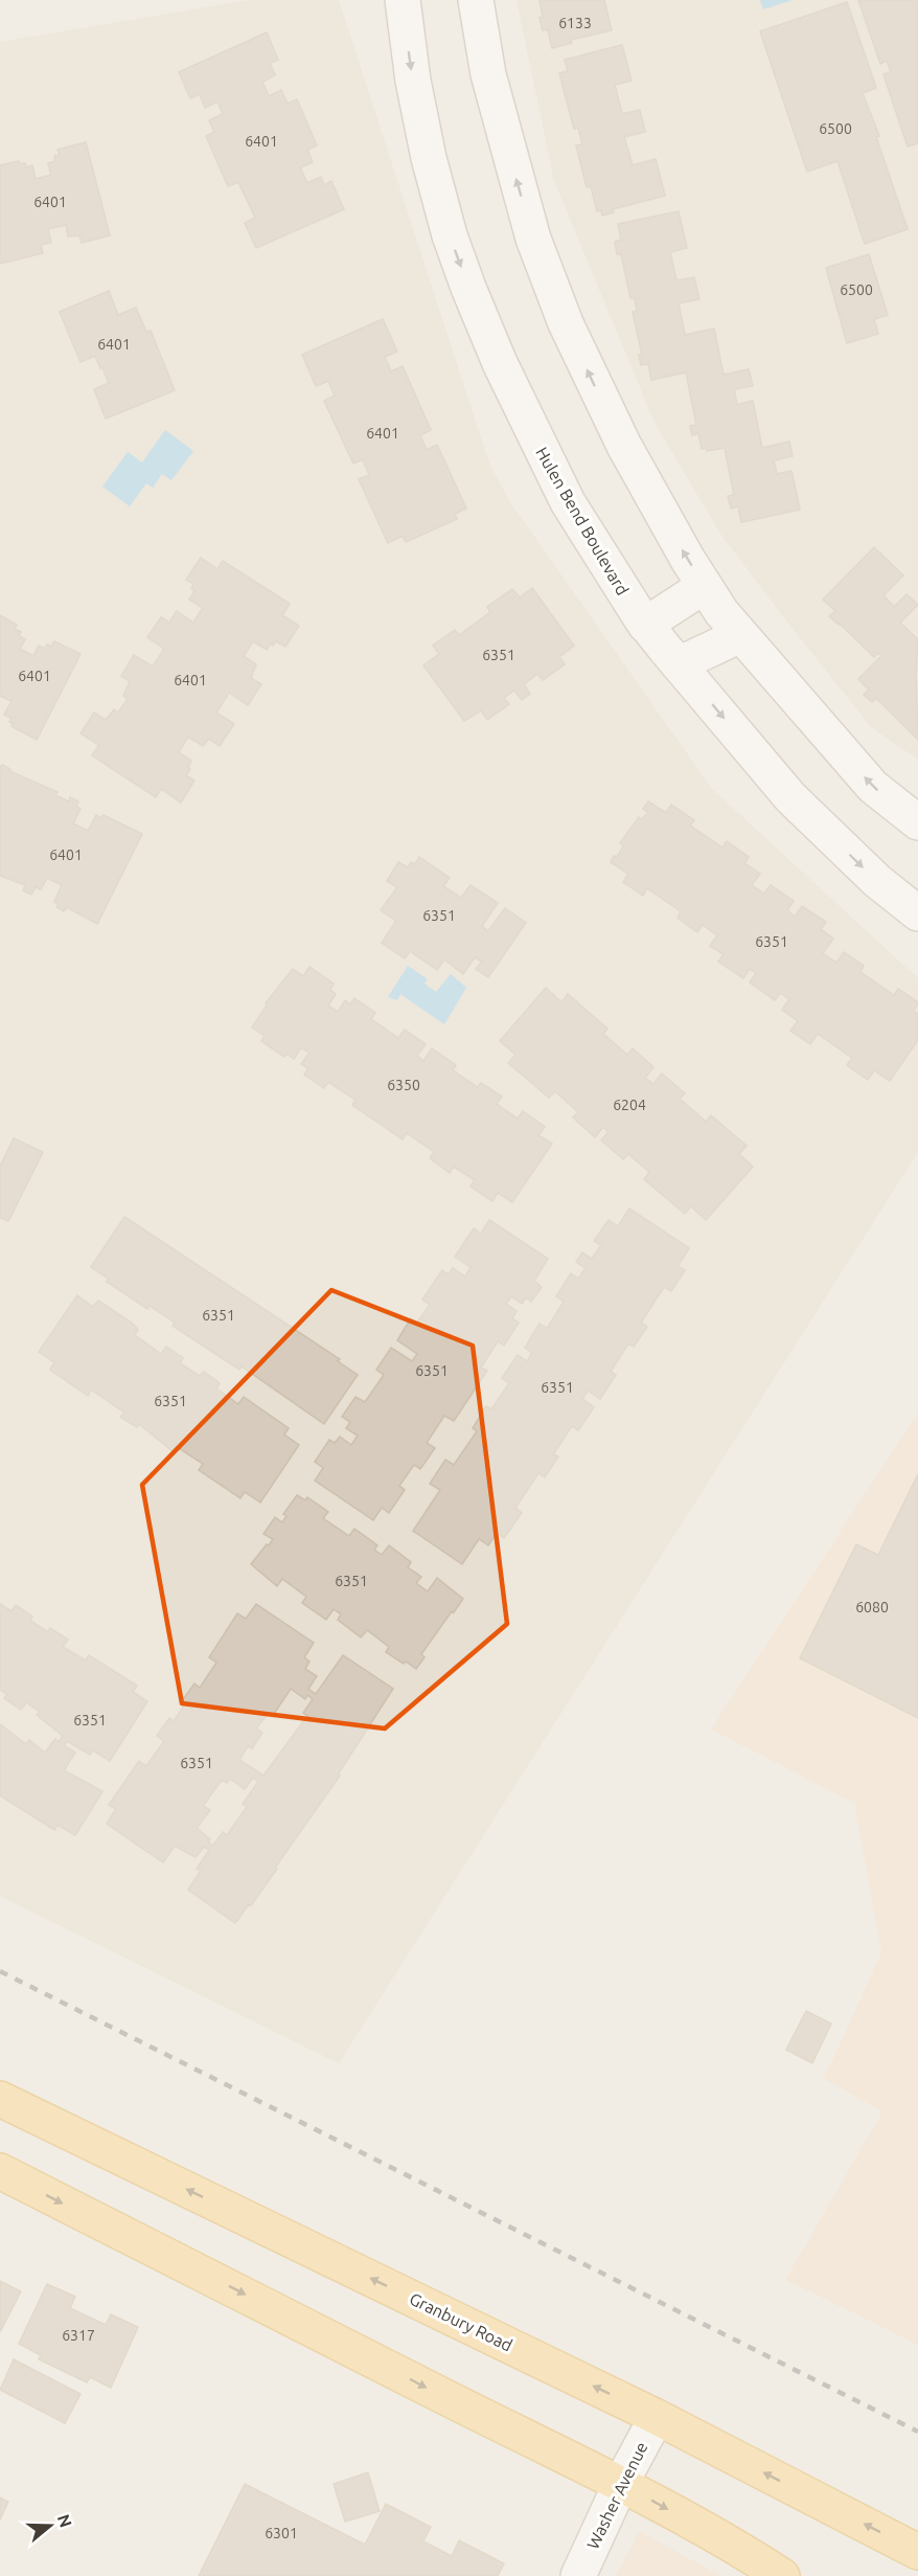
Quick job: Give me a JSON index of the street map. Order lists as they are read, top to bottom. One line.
{"streets":{"main road":["Granbury Road"],"street":["Hulen Bend Boulevard","Washer Avenue"]},"crossings":[["Granbury Road","Washer Avenue"]],"house_numbers":["6133","6500","6401","6401","6500","6401","6401","6351","6401","6401","6401","6351","6351","6350","6204","6351","6351","6351","6351","6351","6080","6351","6351","6317","6301"],"north":"right"}
